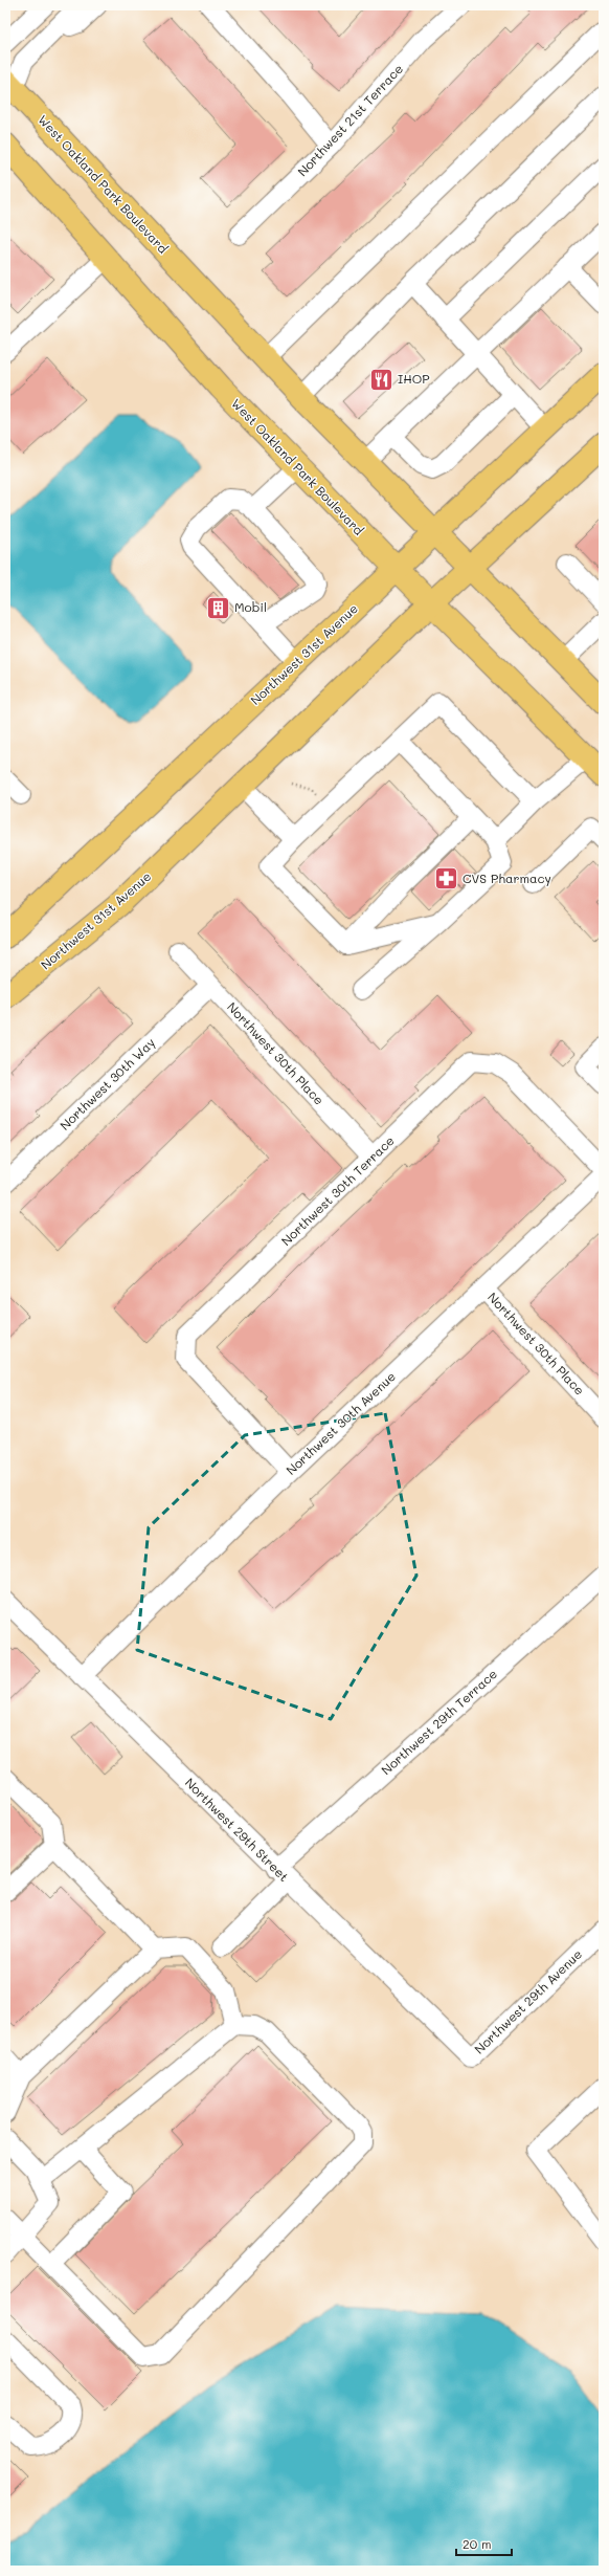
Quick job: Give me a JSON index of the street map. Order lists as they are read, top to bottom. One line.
{"streets":{"main road":["West Oakland Park Boulevard","Northwest 31st Avenue"],"street":["Northwest 21st Terrace","Northwest 30th Place","Northwest 30th Way","Northwest 30th Terrace","Northwest 30th Avenue","Northwest 29th Terrace","Northwest 29th Street","Northwest 29th Avenue"]},"crossings":[["West Oakland Park Boulevard","Northwest 31st Avenue"],["Northwest 30th Place","Northwest 30th Way"],["Northwest 30th Place","Northwest 30th Terrace"],["Northwest 30th Place","Northwest 30th Avenue"],["Northwest 30th Terrace","Northwest 30th Avenue"],["Northwest 30th Avenue","Northwest 29th Street"],["Northwest 29th Terrace","Northwest 29th Street"],["Northwest 29th Street","Northwest 29th Avenue"]],"places":{"restaurant":["IHOP"],"building":["Mobil"],"pharmacy":["CVS Pharmacy"]},"scale_bar":"20 m"}
